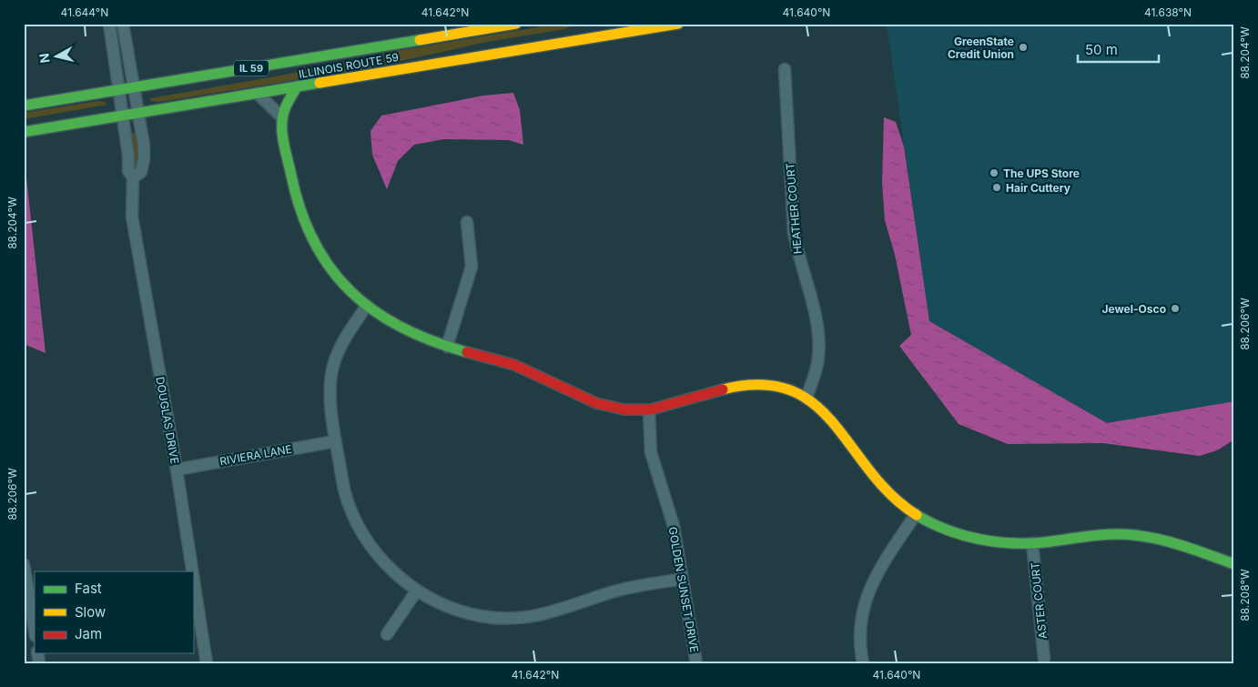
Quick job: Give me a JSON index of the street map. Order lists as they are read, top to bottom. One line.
{"streets":{"street":["ILLINOIS ROUTE 59","IL 59","HEATHER COURT","DOUGLAS DRIVE","RIVIERA LANE","GOLDEN SUNSET DRIVE","ASTER COURT"]},"crossings":[["ILLINOIS ROUTE 59","DOUGLAS DRIVE"],["DOUGLAS DRIVE","RIVIERA LANE"]],"places":["GreenState Credit Union","The UPS Store","Hair Cuttery","Jewel-Osco"],"legend":["Fast","Slow","Jam"],"scale_bar":"50 m","north":"left","coordinates":["41.644°N","41.642°N","41.640°N","41.638°N","88.204°W","88.206°W","88.208°W"]}
